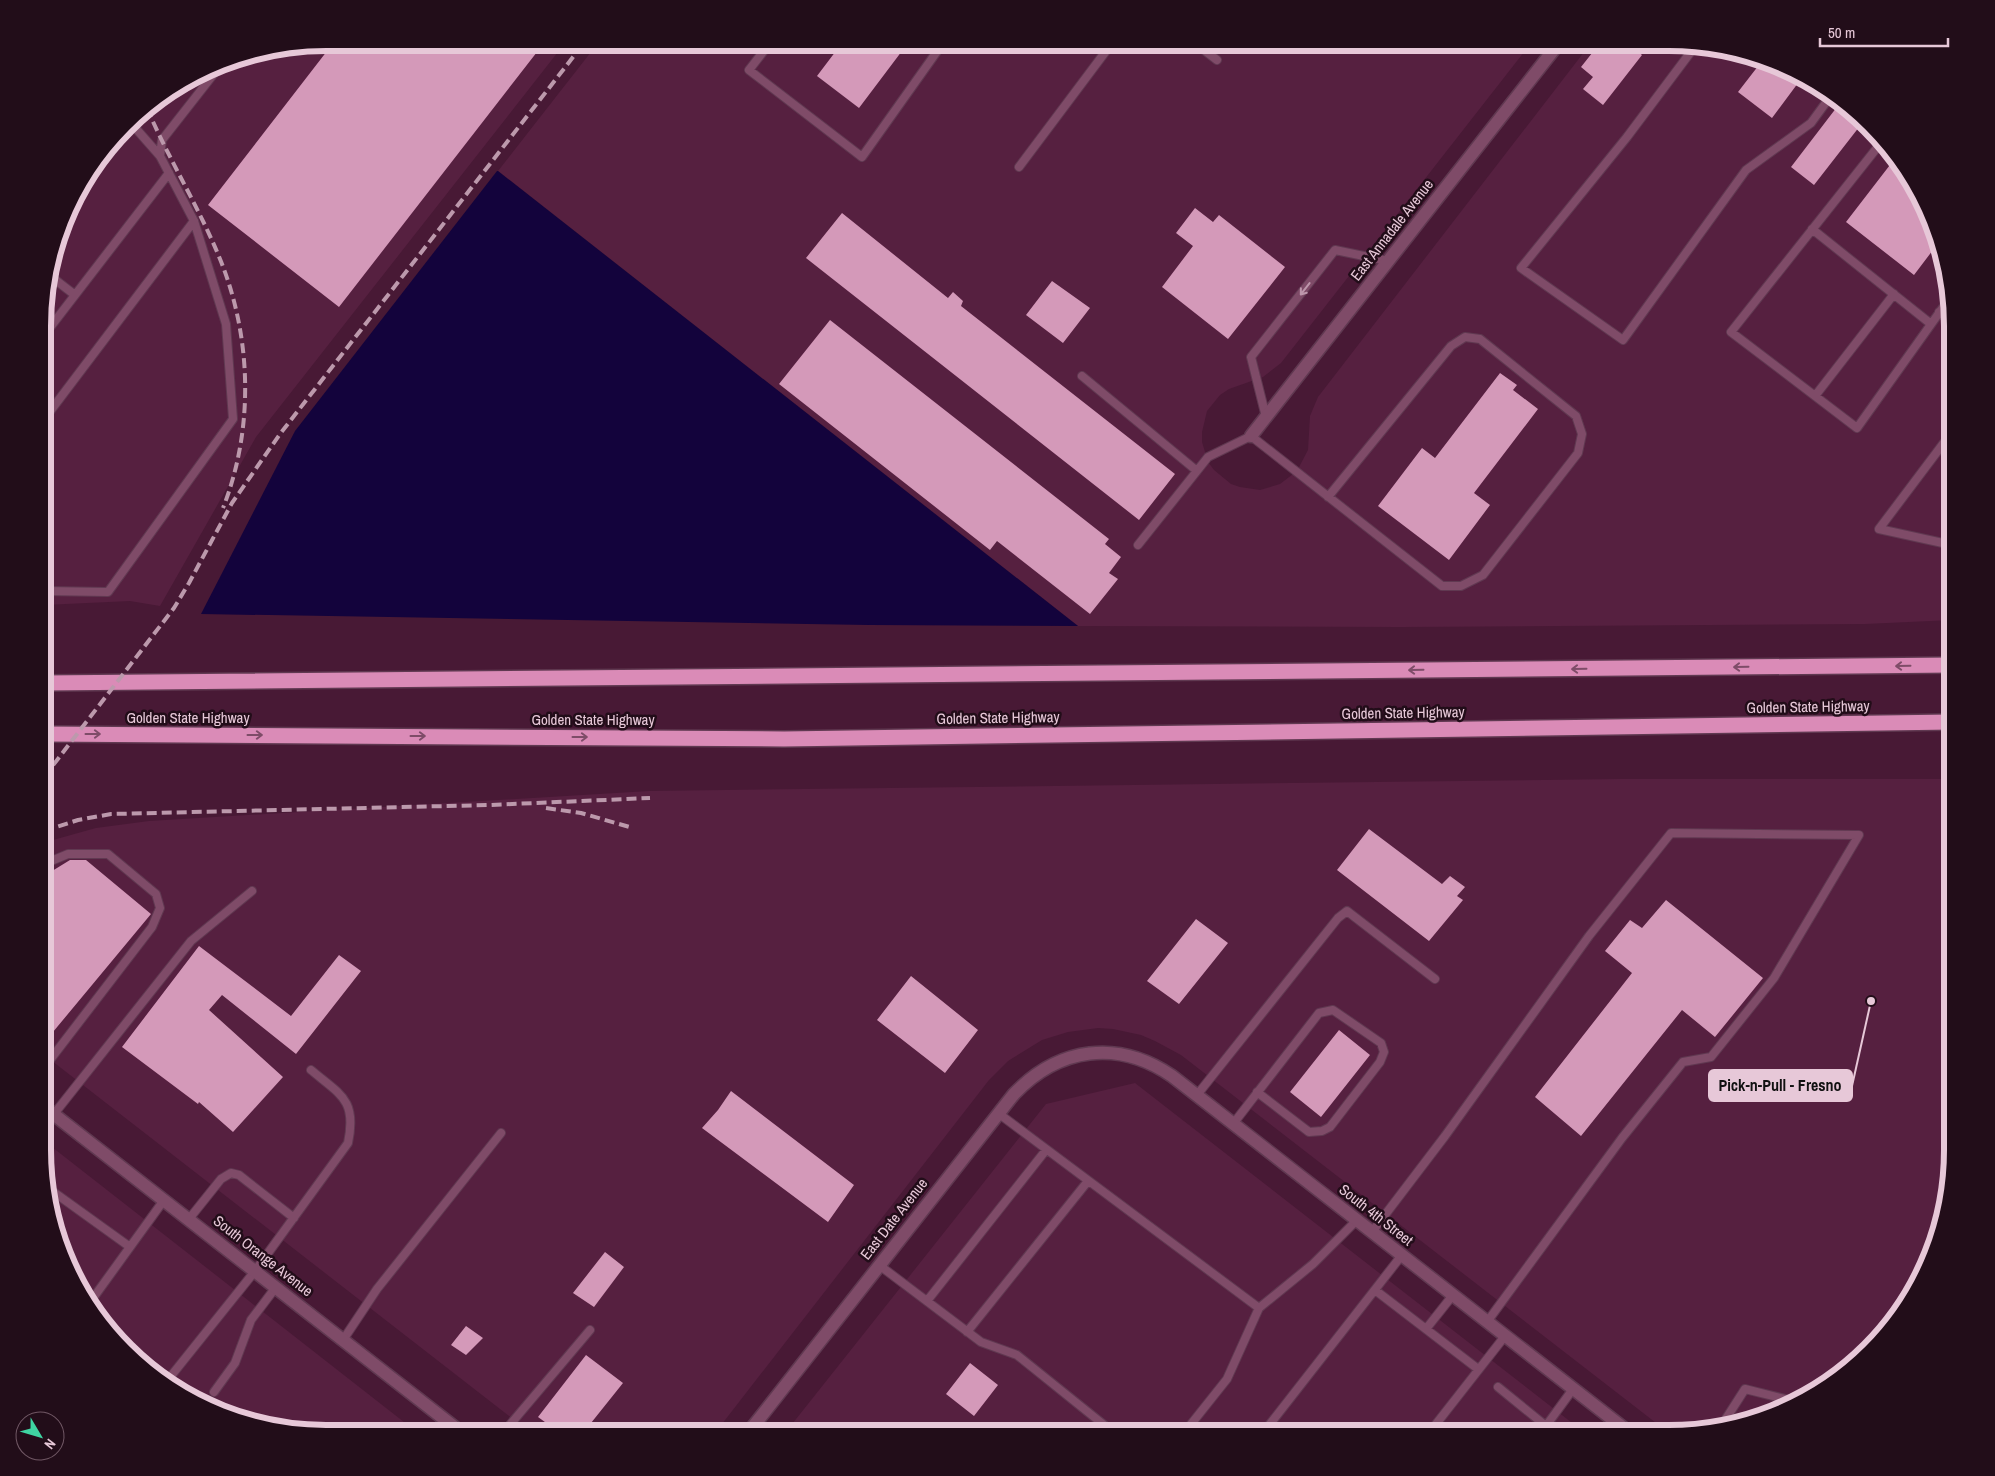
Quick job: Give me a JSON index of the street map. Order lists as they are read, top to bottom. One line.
{"streets":{"highway":["Golden State Highway"],"street":["East Annadale Avenue","South 4th Street","East Date Avenue","South Orange Avenue"]},"crossings":[["South 4th Street","East Date Avenue"]],"places":["Pick-n-Pull - Fresno"],"scale_bar":"50 m","north":"bottom right"}
